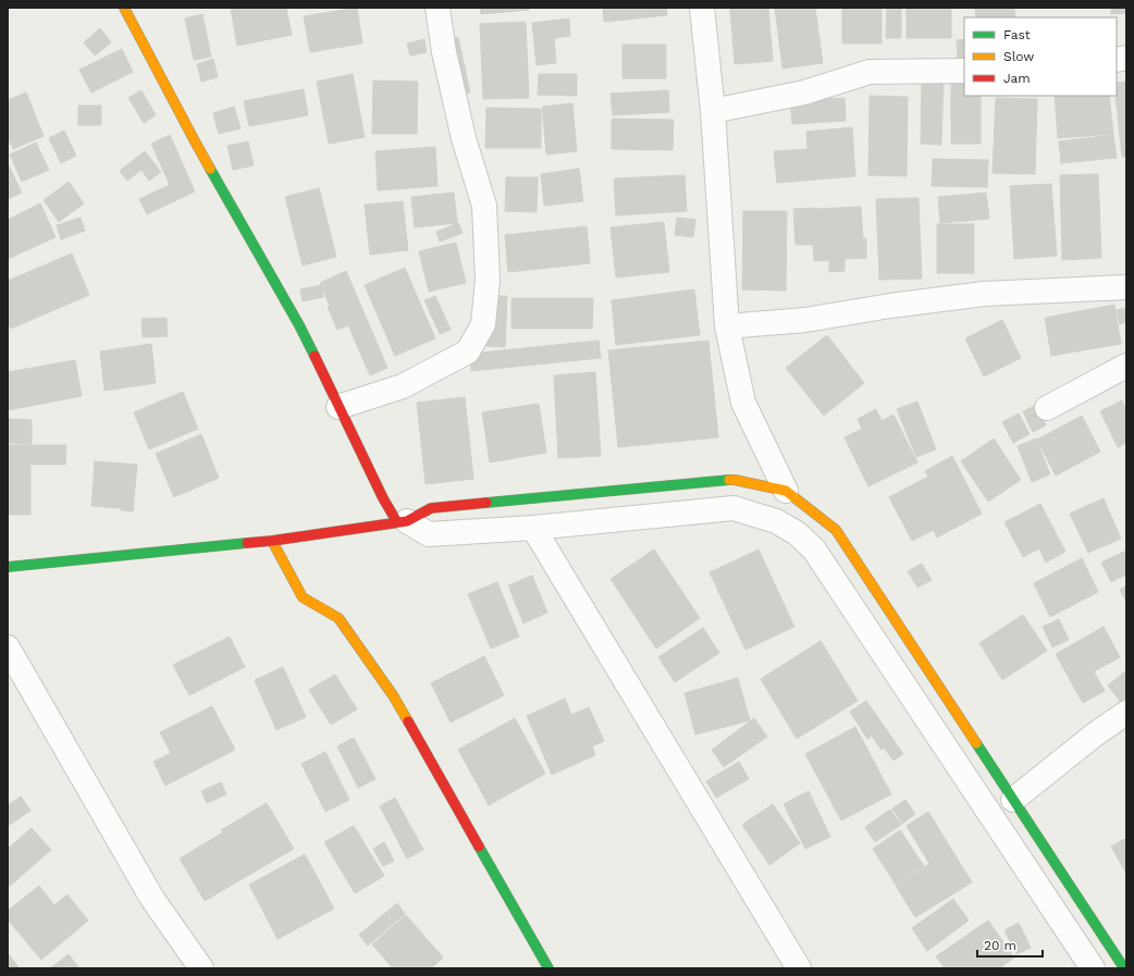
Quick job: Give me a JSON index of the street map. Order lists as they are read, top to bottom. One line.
{"legend":["Fast","Slow","Jam"],"scale_bar":"20 m"}
